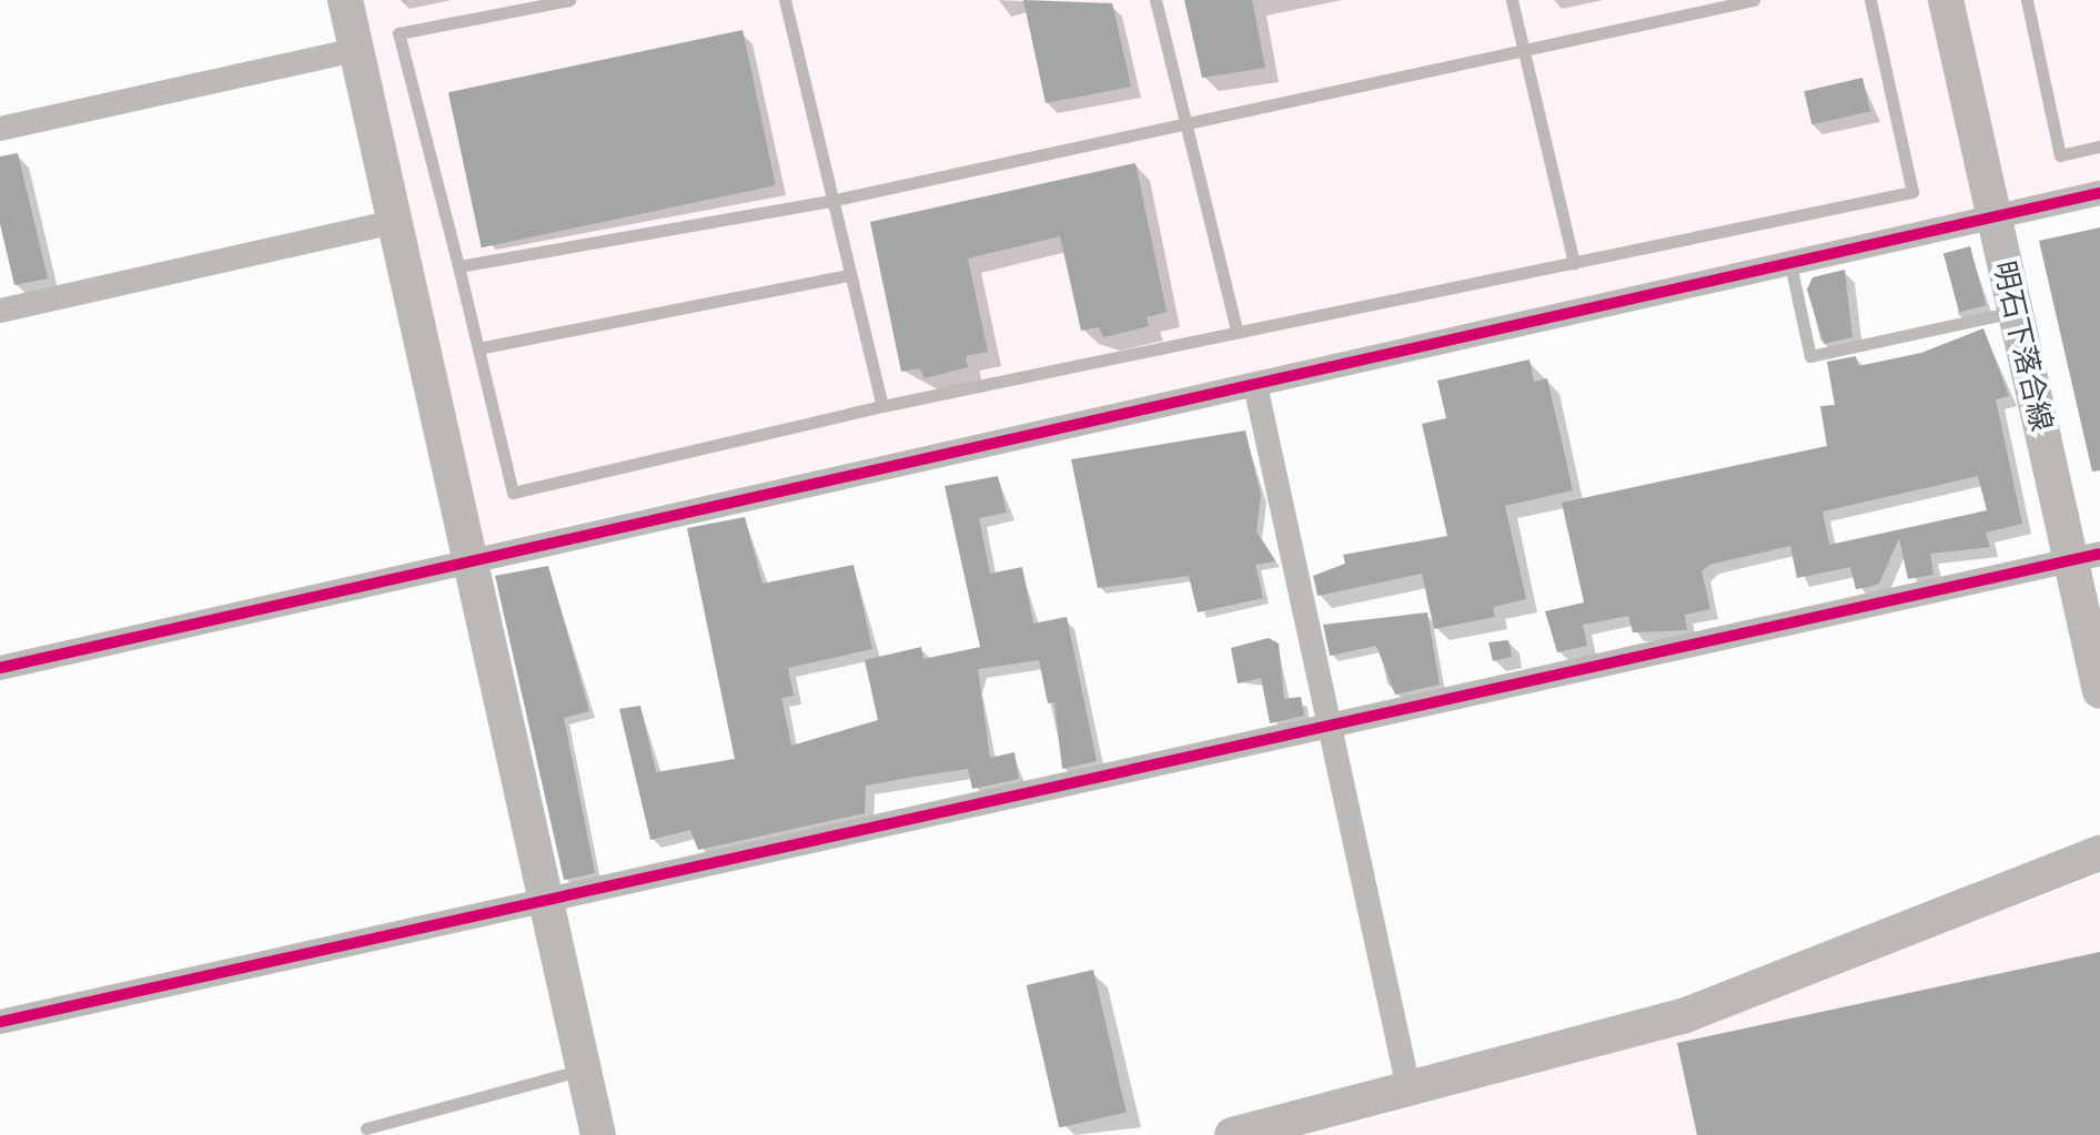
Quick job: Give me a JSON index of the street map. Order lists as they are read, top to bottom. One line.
{"streets":{"street":["明石下落合線"]}}
